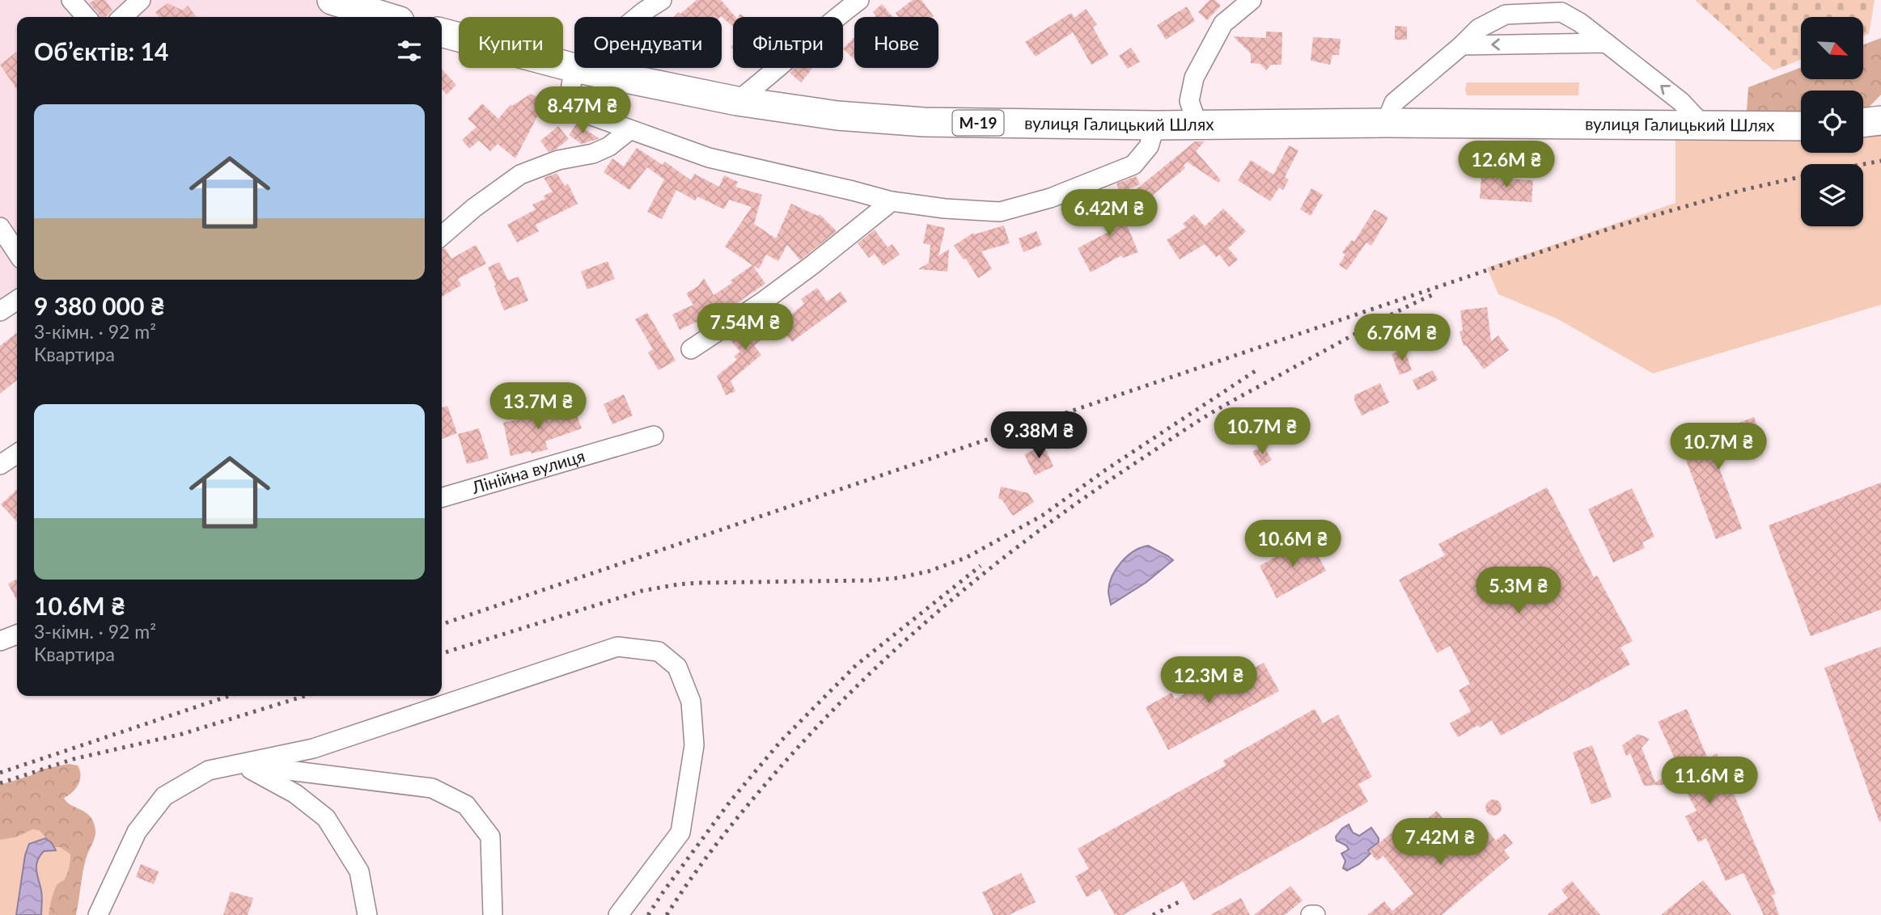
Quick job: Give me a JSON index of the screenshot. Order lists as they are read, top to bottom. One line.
{"streets":{"highway":["М-19","вулиця Галицький Шлях"],"street":["Лінійна вулиця"]},"north":"bottom right","page":{"chip":["Купити","Орендувати","Фільтри","Нове"],"heading":"Об’єктів: 14","list":[{"name":"9 380 000 ₴","note":"3-кімн. · 92 m² · Квартира"},{"name":"10.6M ₴","note":"3-кімн. · 92 m² · Квартира"}],"price":["8.47M ₴","12.6M ₴","6.42M ₴","7.54M ₴","6.76M ₴","13.7M ₴","10.7M ₴","9.38M ₴","10.7M ₴","10.6M ₴","5.3M ₴","12.3M ₴","11.6M ₴","7.42M ₴"]}}
